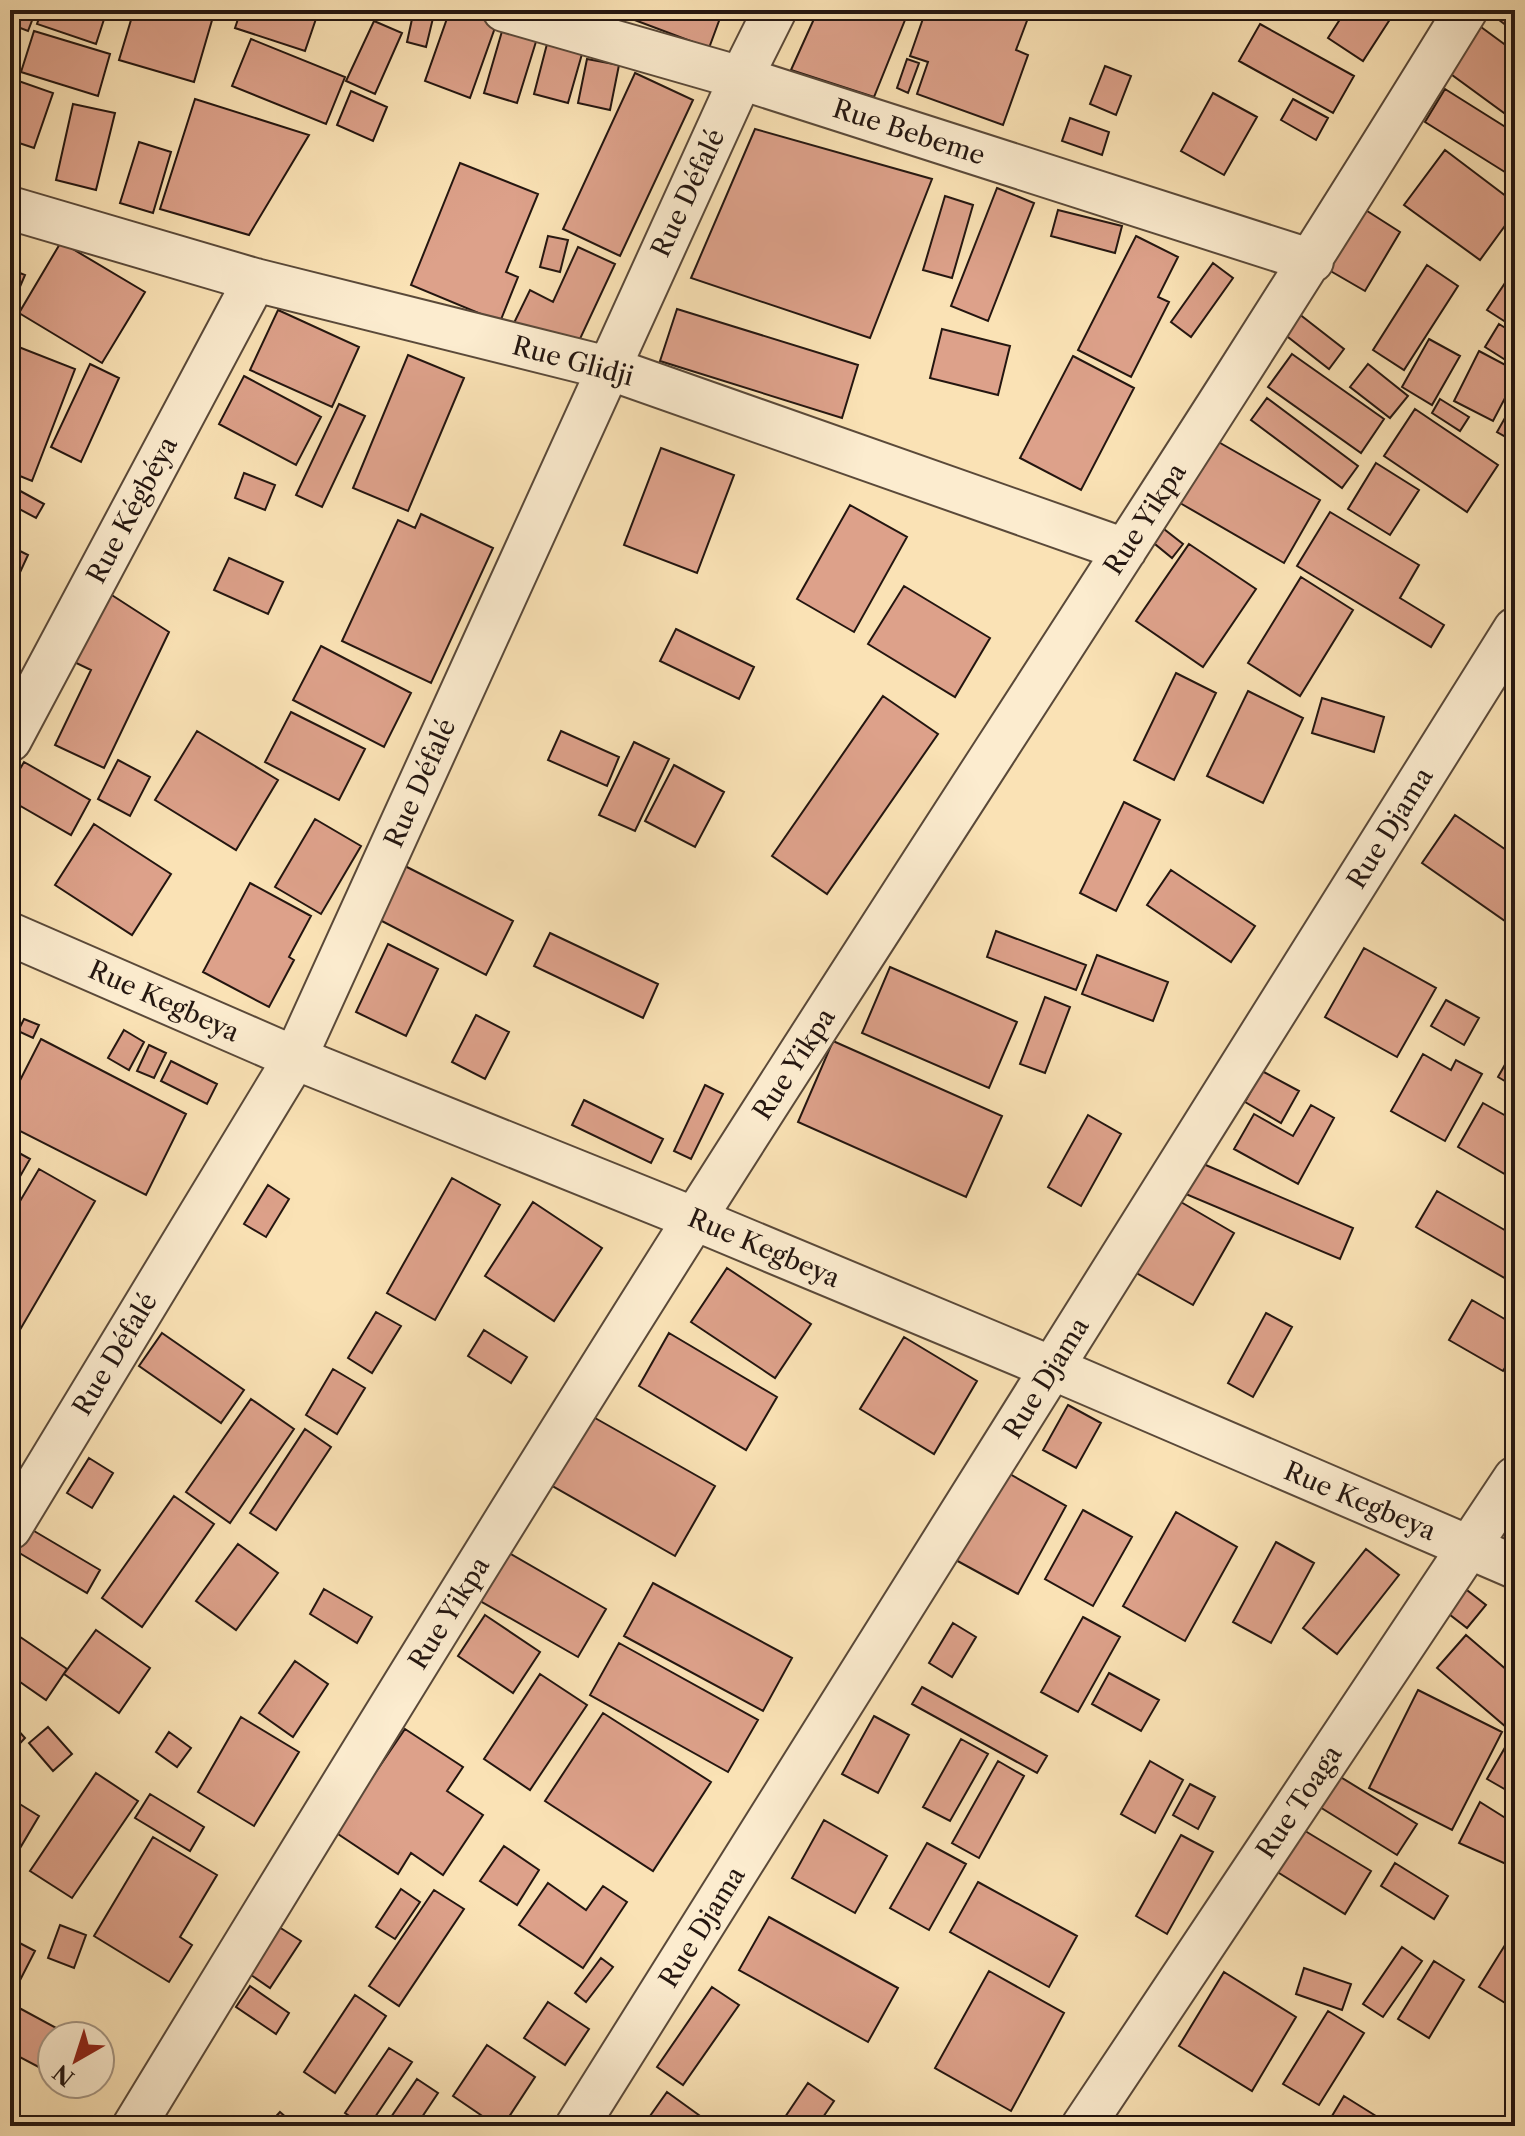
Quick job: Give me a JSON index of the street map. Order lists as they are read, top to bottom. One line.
{"streets":{"street":["Rue Bebeme","Rue Défalé","Rue Glidji","Rue Kégbéya","Rue Yikpa","Rue Djama","Rue Kegbeya","Rue Toaga"]},"crossings":[["Rue Bebeme","Rue Défalé"],["Rue Bebeme","Rue Yikpa"],["Rue Défalé","Rue Glidji"],["Rue Défalé","Rue Kegbeya"],["Rue Glidji","Rue Kégbéya"],["Rue Glidji","Rue Yikpa"],["Rue Yikpa","Rue Kegbeya"],["Rue Djama","Rue Kegbeya"],["Rue Kegbeya","Rue Toaga"]],"north":"bottom left"}
